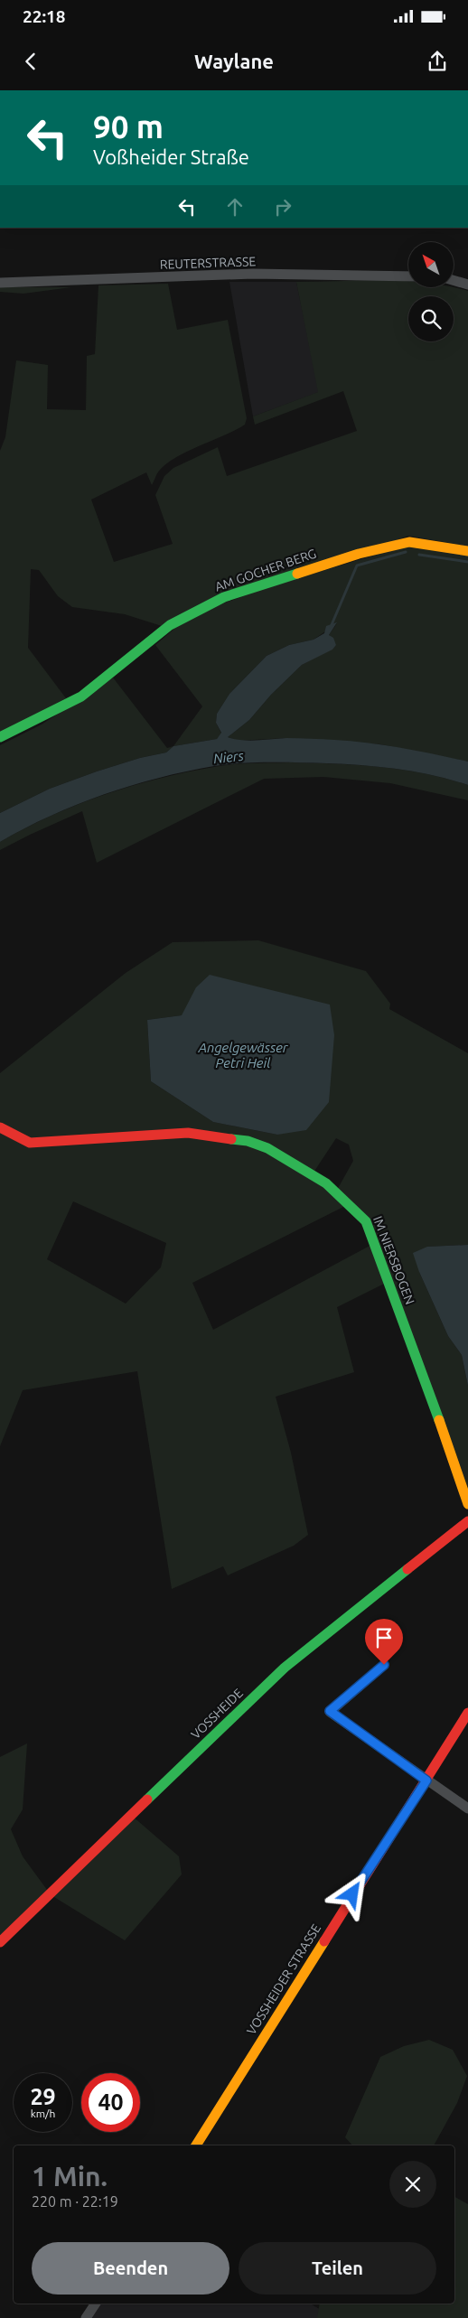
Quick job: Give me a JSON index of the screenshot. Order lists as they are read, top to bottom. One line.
{"streets":{"street":["REUTERSTRASSE","AM GOCHER BERG","IM NIERSBOGEN","VOSSHEIDE","VOSSHEIDER STRASSE"]},"water":["Niers","Angelgewässer Petri Heil"],"north":"top left","page":{"status":"22:18","header":"Waylane","turn":["90 m","Voßheider Straße"],"speed":"29 km/h","limit":"40","heading":["1 Min.","220 m · 22:19"],"buttons":["Beenden","Teilen"]}}
